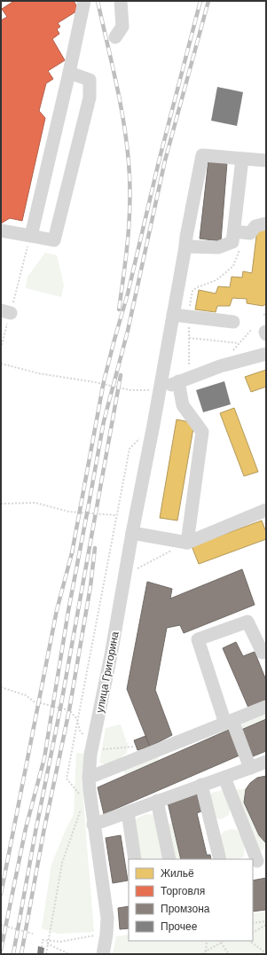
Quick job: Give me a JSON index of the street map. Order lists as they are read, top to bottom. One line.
{"streets":{"street":["улица Григорина"]},"legend":["Жильё","Торговля","Промзона","Прочее"]}
